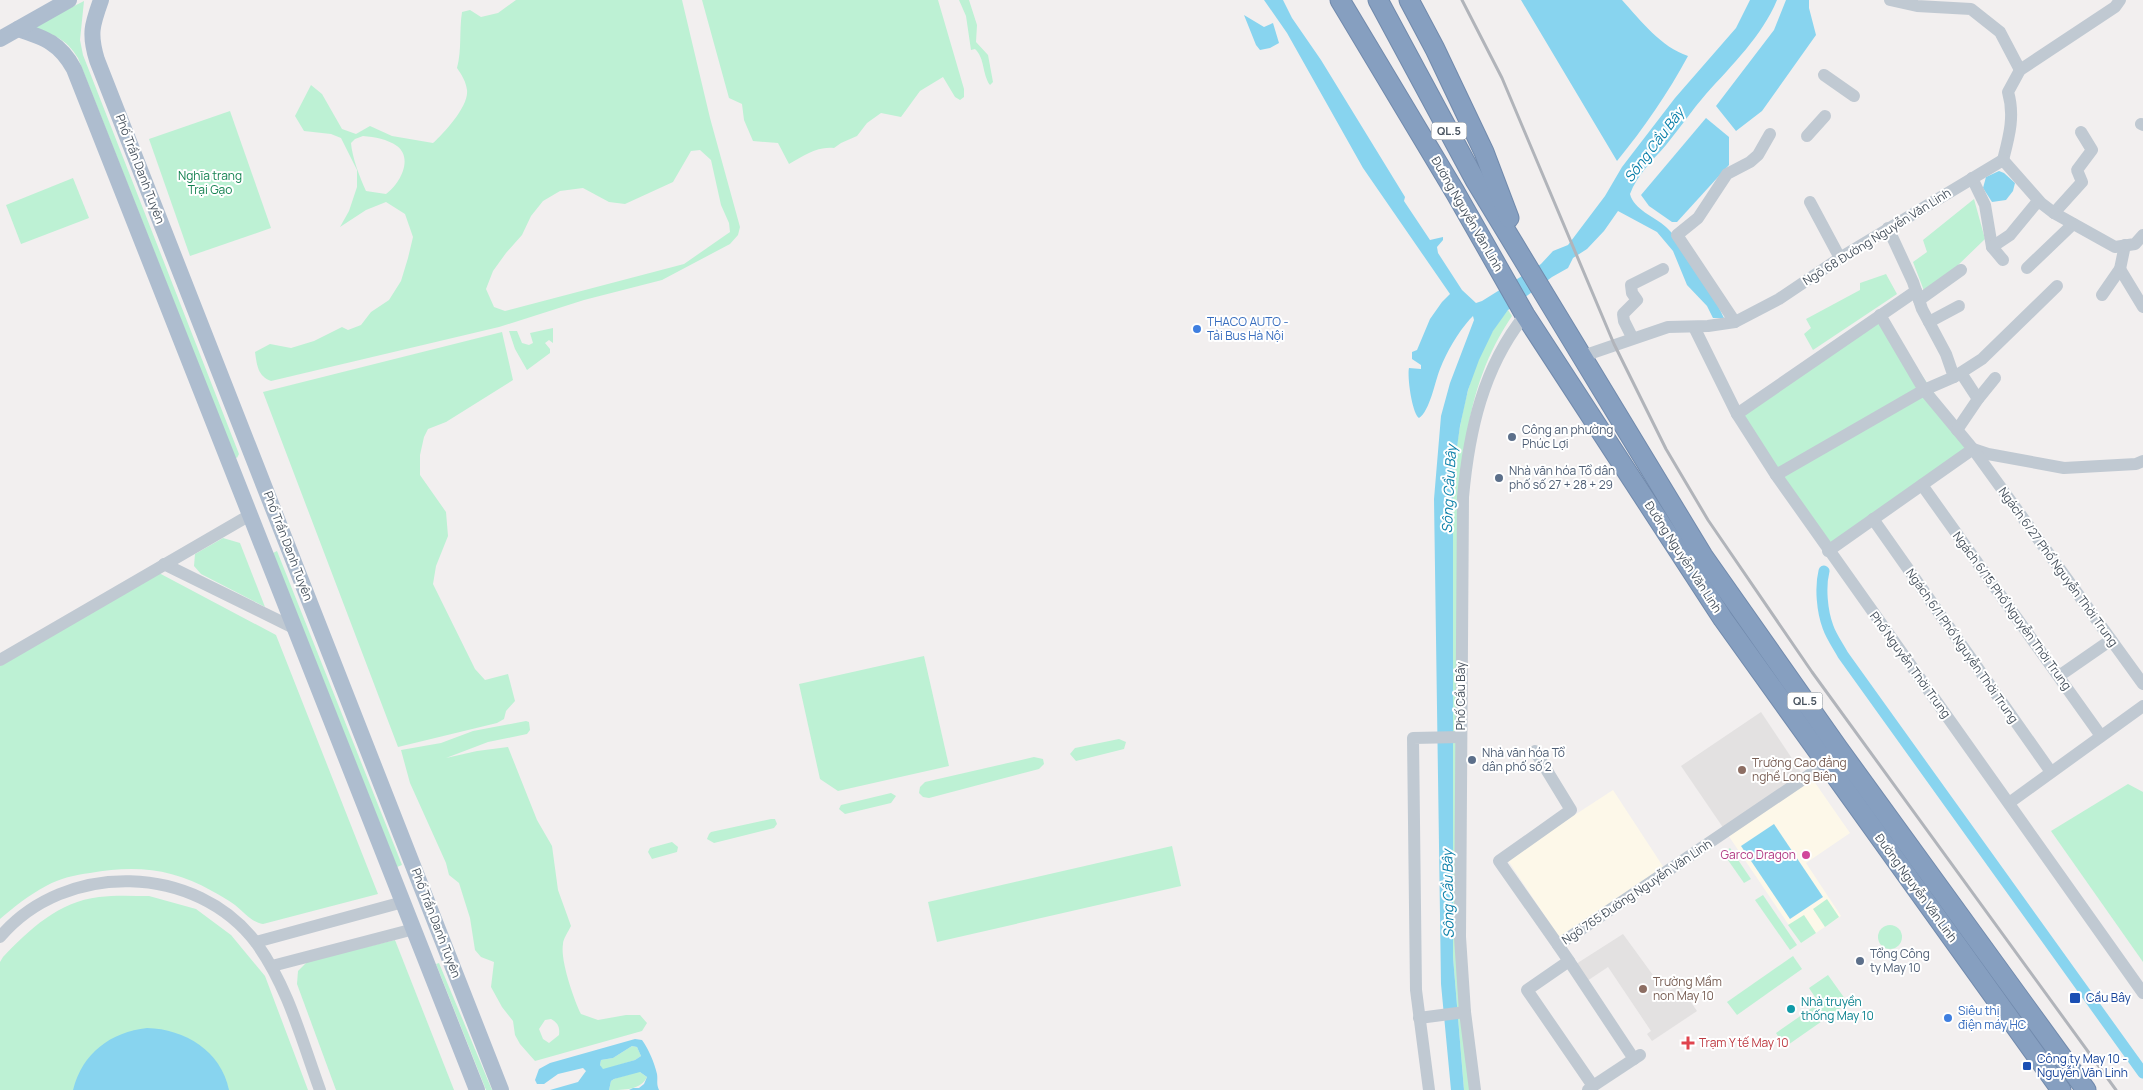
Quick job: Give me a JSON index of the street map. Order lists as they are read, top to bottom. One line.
{"streets":{"highway":["QL.5","Đường Nguyễn Văn Linh"],"main road":["Phố Trần Danh Tuyên"],"street":["Ngõ 68 Đường Nguyễn Văn Linh","Ngách 6/27 Phố Nguyễn Thời Trung","Ngách 6/15 Phố Nguyễn Thời Trung","Ngách 6/1 Phố Nguyễn Thời Trung","Phố Nguyễn Thời Trung","Phố Cầu Bây","Ngõ 765 Đường Nguyễn Văn Linh"]},"crossings":[["Đường Nguyễn Văn Linh","Ngõ 68 Đường Nguyễn Văn Linh"],["Đường Nguyễn Văn Linh","Phố Cầu Bây"],["Đường Nguyễn Văn Linh","Ngõ 765 Đường Nguyễn Văn Linh"],["Ngõ 68 Đường Nguyễn Văn Linh","Phố Nguyễn Thời Trung"]],"water":["Sông Cầu Bây"],"parks":["Nghĩa trang Trại Gạo"],"places":{"other":["THACO AUTO - Tải Bus Hà Nội","Công an phường Phúc Lợi","Nhà văn hóa Tổ dân phố số 27 + 28 + 29","Nhà văn hóa Tổ dân phố số 2","Trường Cao đẳng nghề Long Biên","Garco Dragon","Tổng Công ty May 10","Trường Mầm non May 10","Nhà truyền thống May 10","Siêu thị điện máy HC"],"transit":["Cầu Bây","Công ty May 10 - Nguyễn Văn Linh"],"health":["Trạm Y tế May 10"]}}
